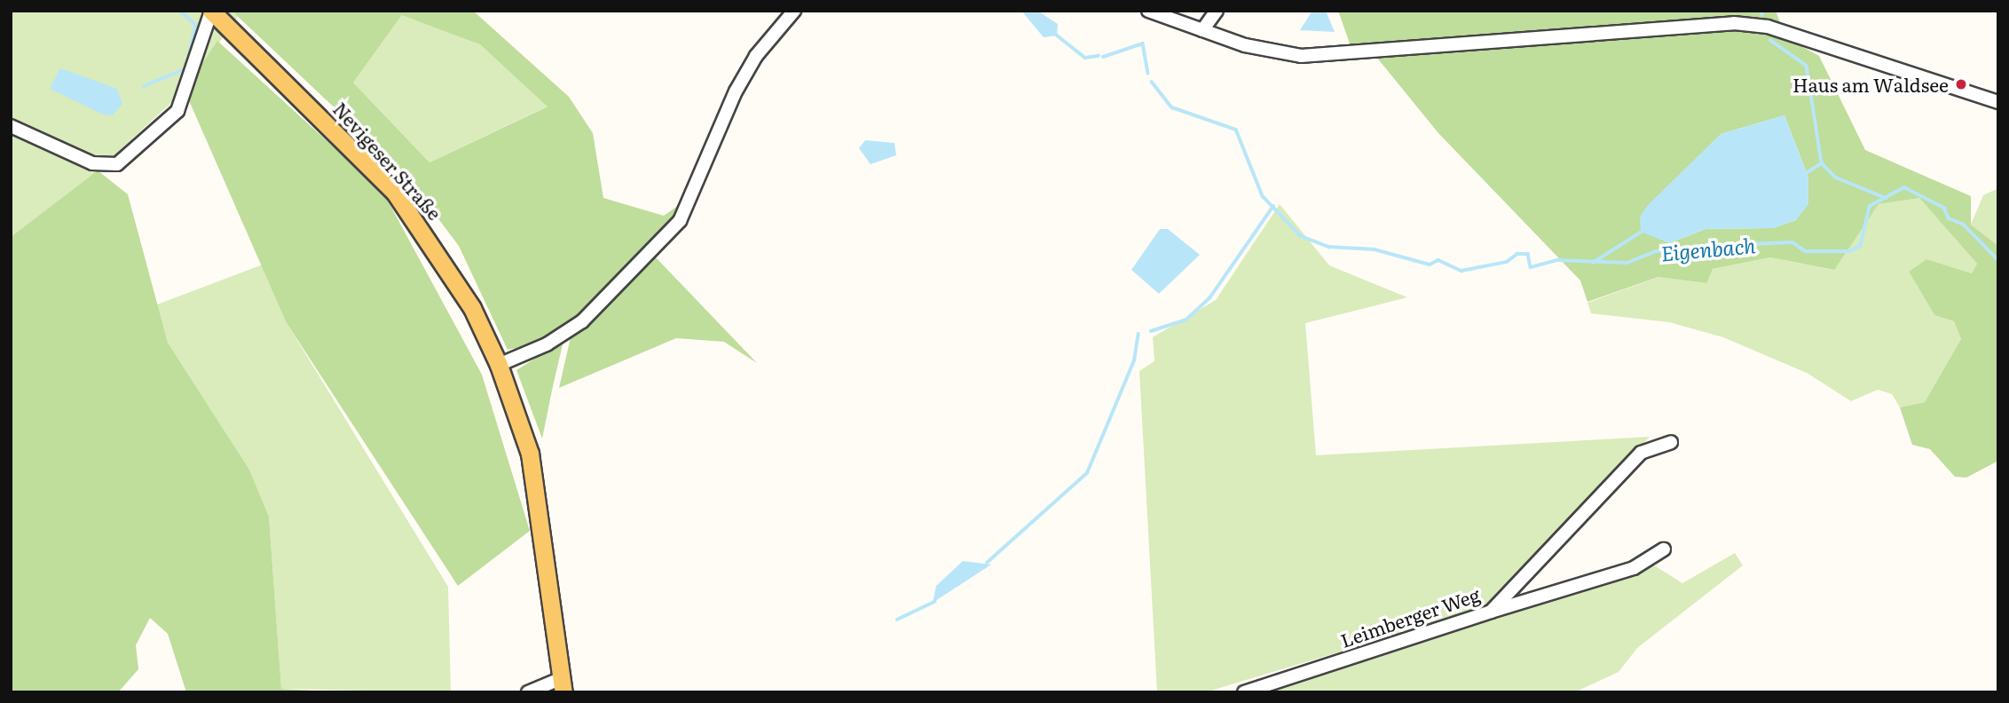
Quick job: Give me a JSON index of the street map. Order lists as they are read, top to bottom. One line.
{"streets":{"main road":["Nevigeser Straße"],"street":["Leimberger Weg"]},"water":["Eigenbach"],"places":["Haus am Waldsee"]}
